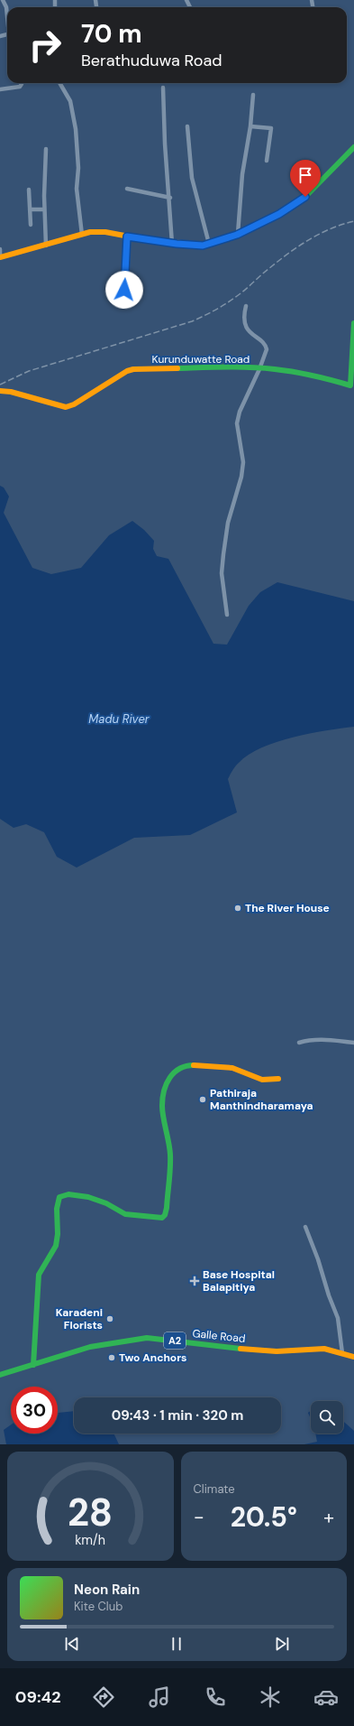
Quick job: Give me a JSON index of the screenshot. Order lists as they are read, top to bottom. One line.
{"streets":{"main road":["Kurunduwatte Road","Galle Road","A2"]},"water":["Madu River"],"places":{"other":["The River House","Pathiraja Manthindharamaya","Karadeni Florists","Two Anchors"],"health":["Base Hospital Balapitiya"]},"page":{"turn":["70 m","Berathuduwa Road"],"limit":"30","trip":"09:43 · 1 min · 320 m","tile":"Climate","heat":["−","20.5°","+"],"song":["Neon Rain","Kite Club"],"tabs":"09:42","gauge":["28","km/h"]}}
